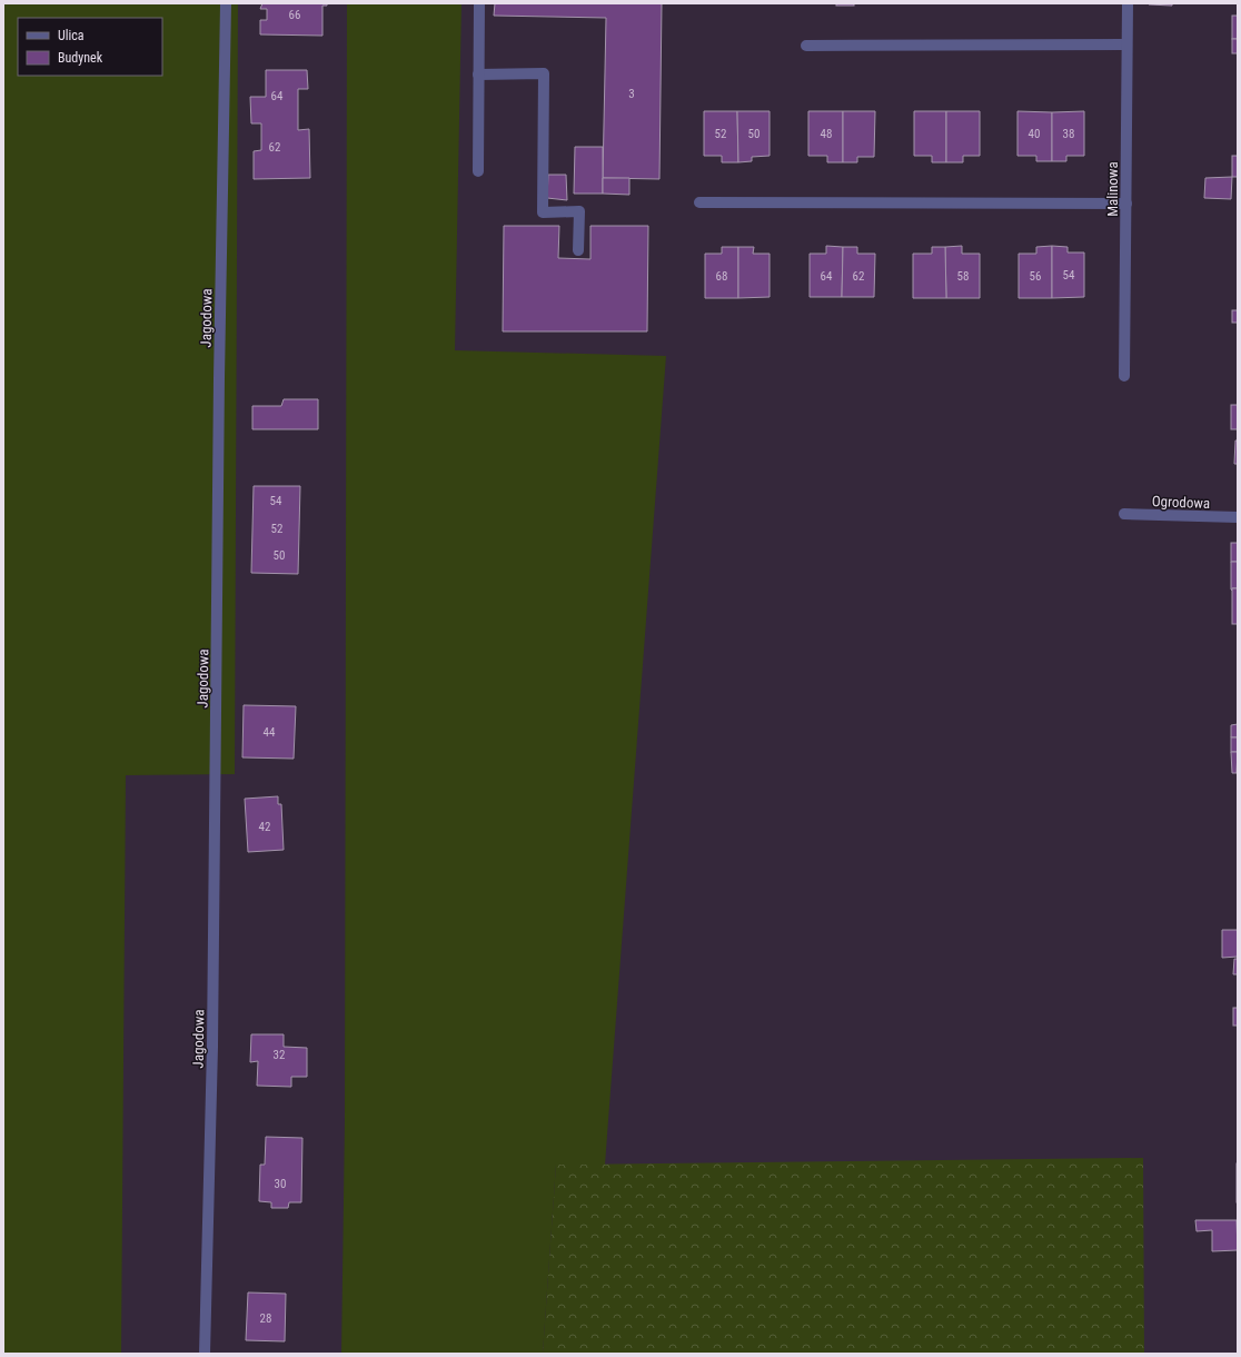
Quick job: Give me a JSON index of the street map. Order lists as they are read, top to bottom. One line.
{"streets":{"street":["Malinowa","Jagodowa","Ogrodowa"]},"house_numbers":["66","3","64","52","50","48","40","38","62","54","68","64","62","58","56","54","52","50","44","42","32","30","28"],"legend":["Ulica","Budynek"]}
